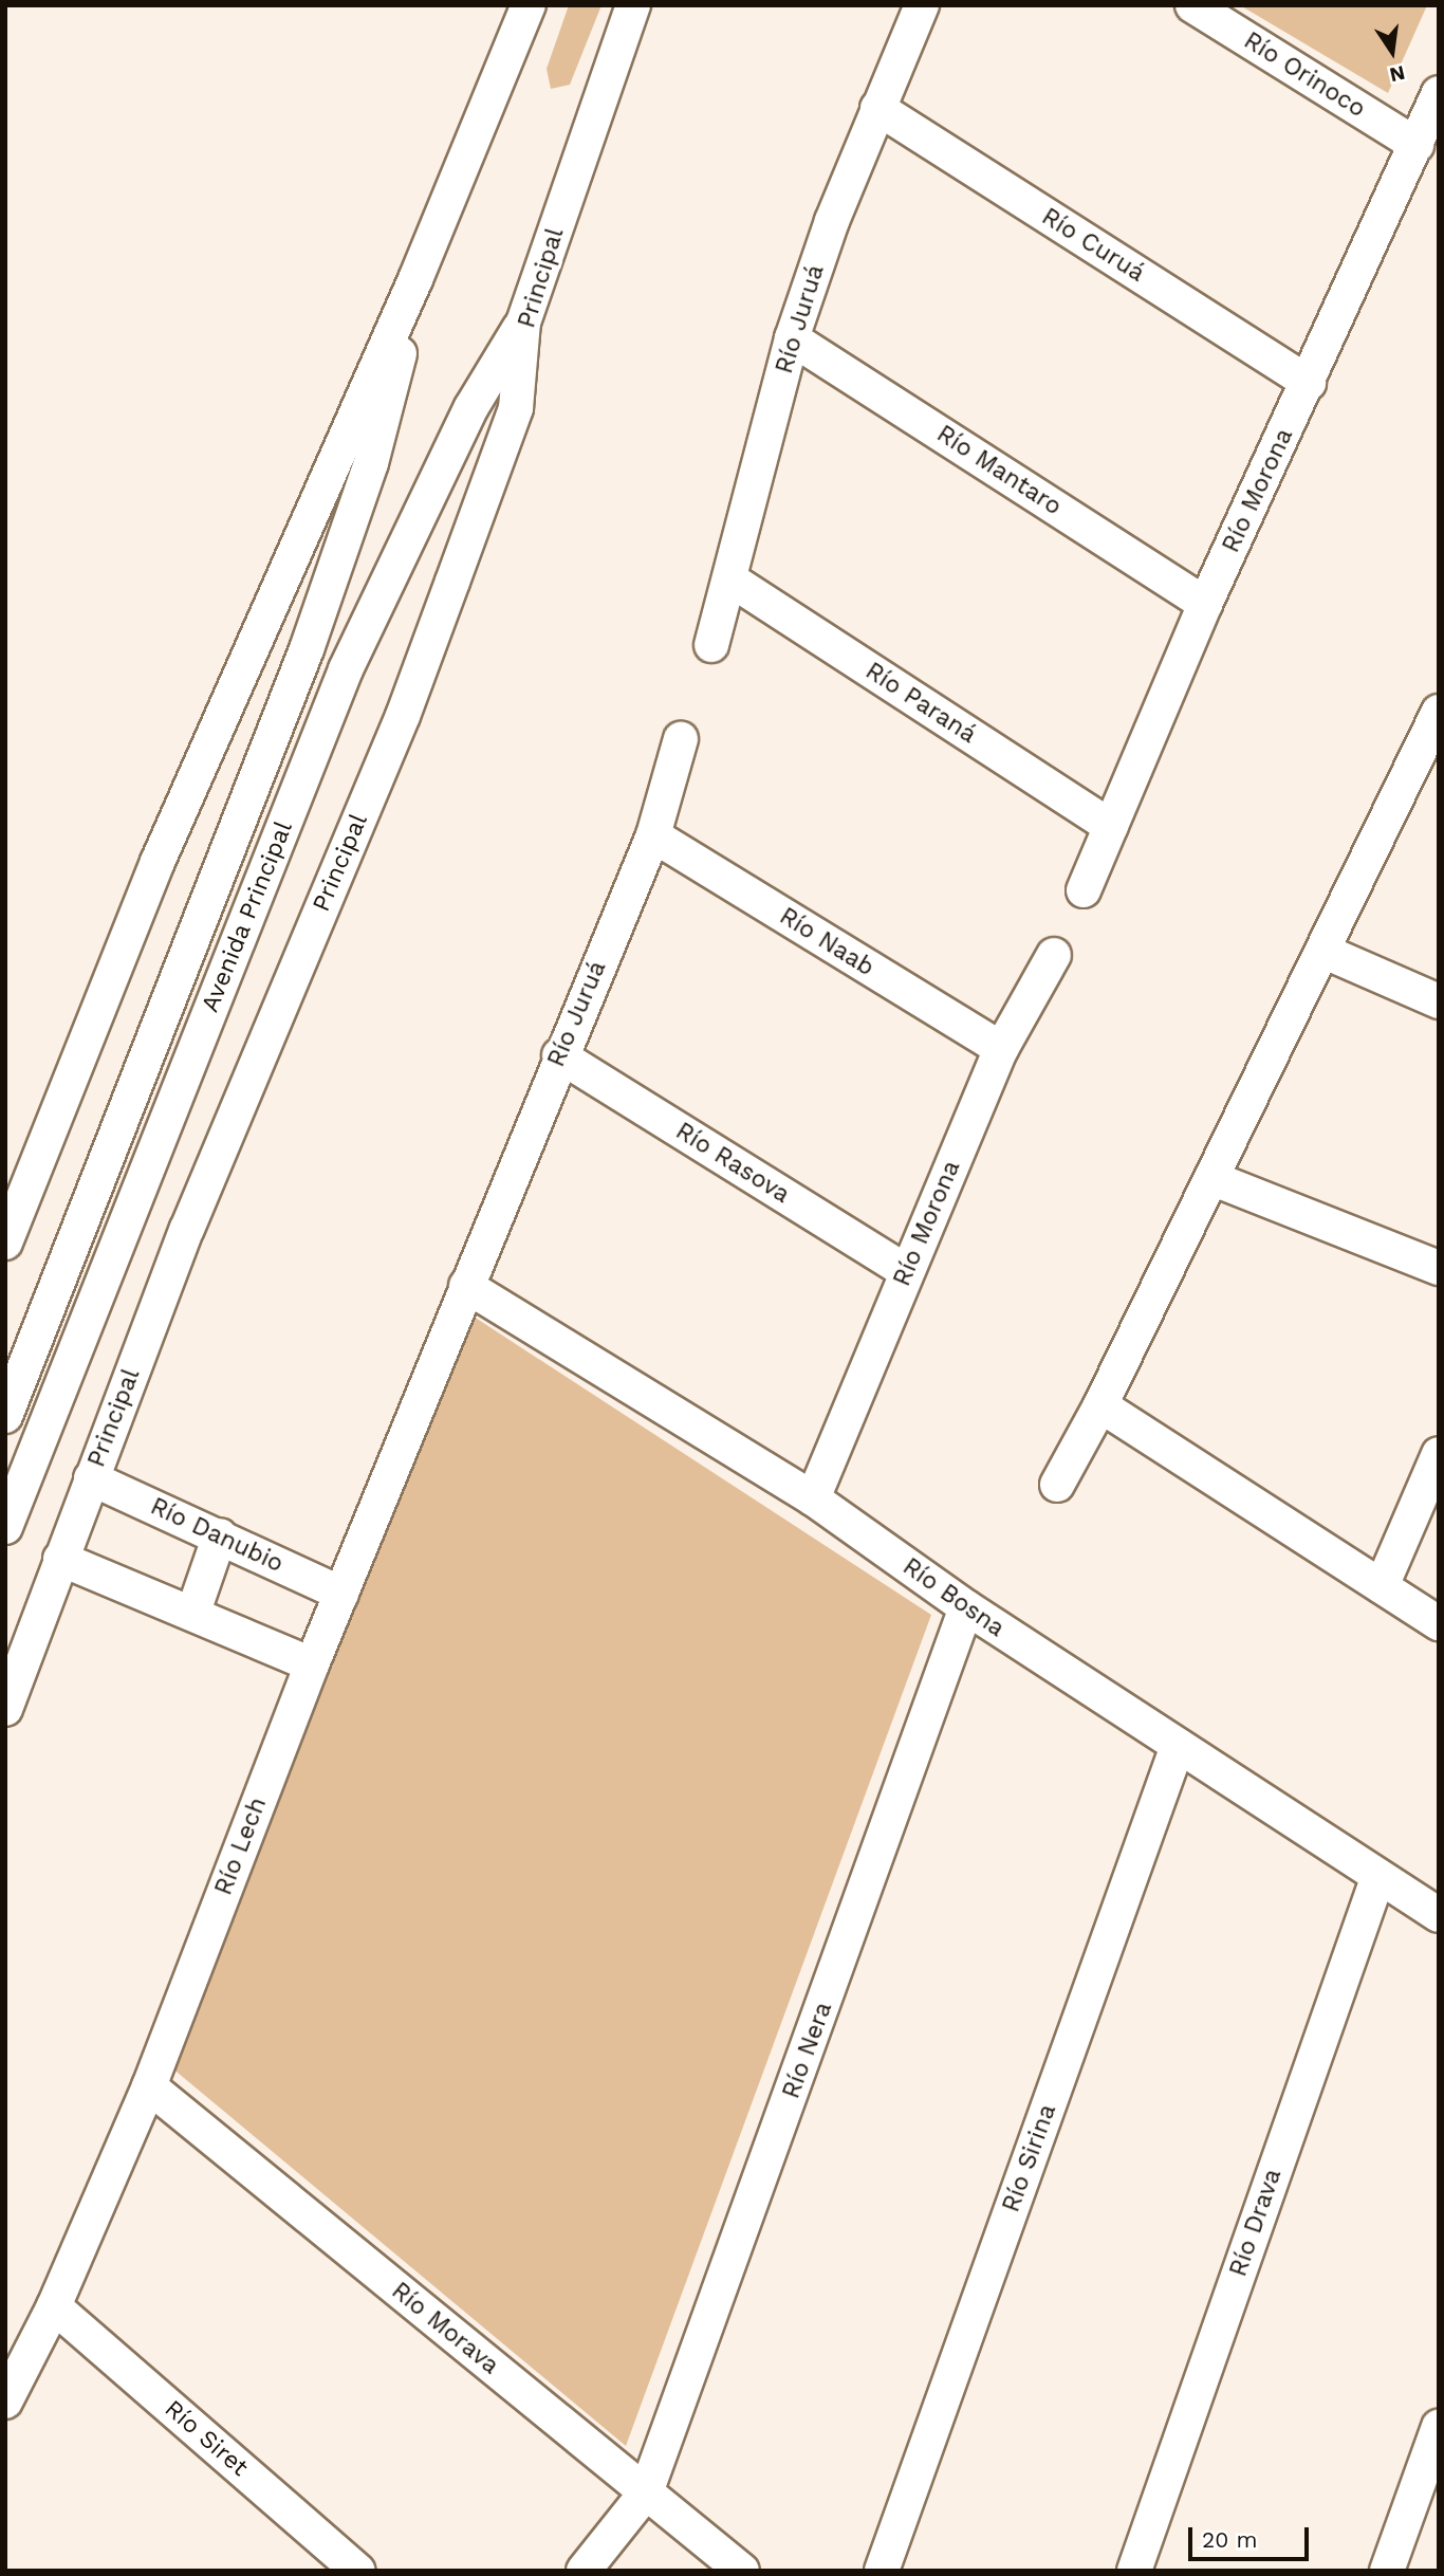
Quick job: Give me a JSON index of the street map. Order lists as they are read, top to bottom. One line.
{"streets":{"street":["Río Orinoco","Río Curuá","Principal","Río Juruá","Río Mantaro","Río Morona","Río Paraná","Avenida Principal","Río Naab","Río Rasova","Río Danubio","Río Bosna","Río Lech","Río Nera","Río Sirina","Río Drava","Río Morava","Río Siret"]},"crossings":[["Río Orinoco","Río Morona"],["Río Curuá","Río Juruá"],["Río Curuá","Río Morona"],["Principal","Avenida Principal"],["Principal","Río Danubio"],["Río Juruá","Río Mantaro"],["Río Juruá","Río Paraná"],["Río Juruá","Río Naab"],["Río Juruá","Río Rasova"],["Río Juruá","Río Bosna"],["Río Juruá","Río Lech"],["Río Mantaro","Río Morona"],["Río Morona","Río Paraná"],["Río Morona","Río Naab"],["Río Morona","Río Rasova"],["Río Morona","Río Bosna"],["Río Danubio","Río Lech"],["Río Bosna","Río Lech"],["Río Bosna","Río Nera"],["Río Bosna","Río Sirina"],["Río Bosna","Río Drava"],["Río Lech","Río Morava"],["Río Lech","Río Siret"],["Río Nera","Río Morava"]],"scale_bar":"20 m","north":"bottom"}
